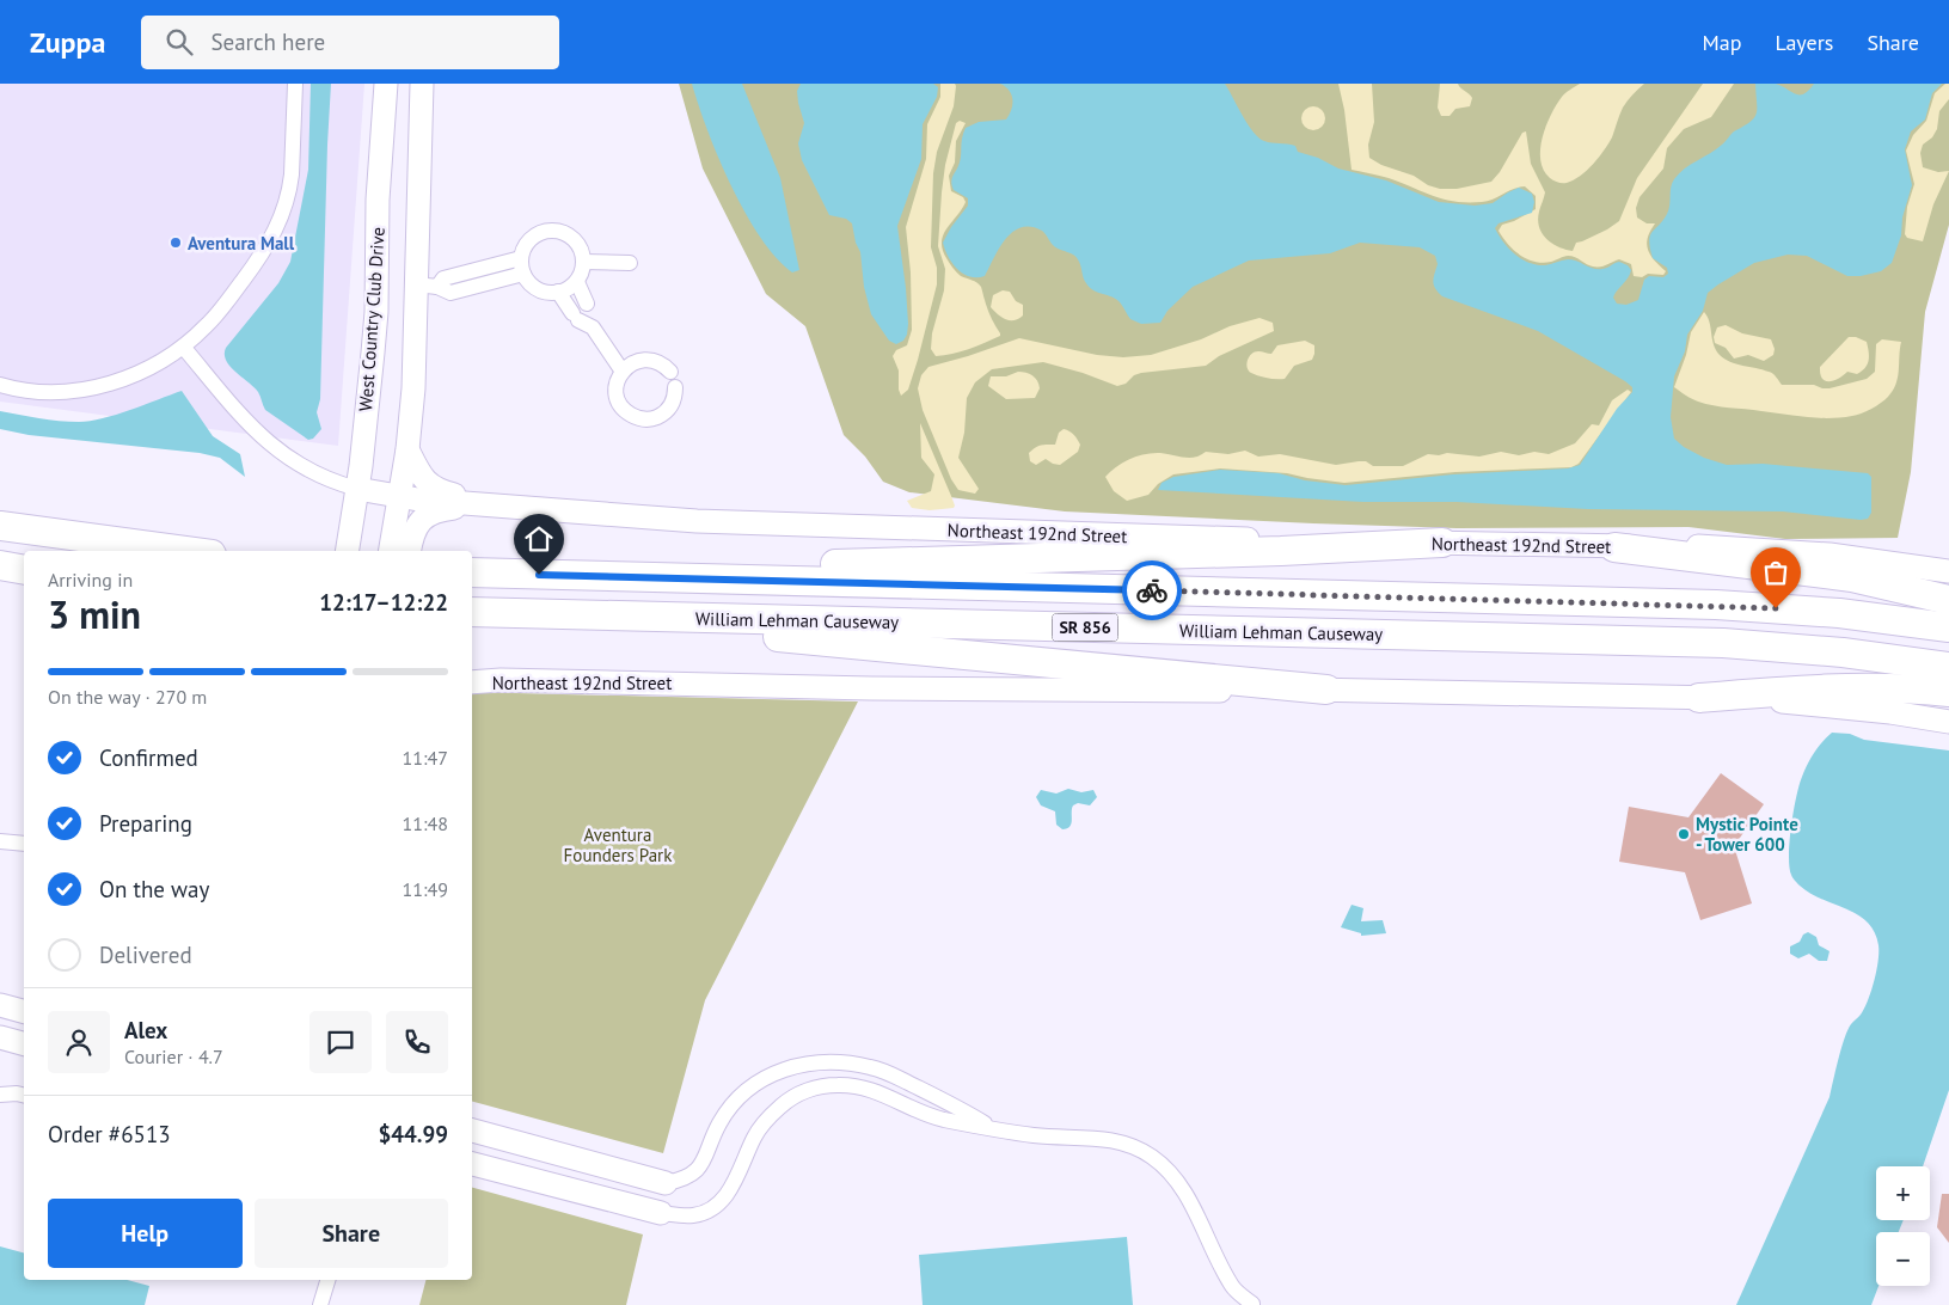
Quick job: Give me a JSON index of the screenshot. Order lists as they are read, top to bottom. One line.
{"streets":{"highway":["William Lehman Causeway","SR 856"],"street":["West Country Club Drive","Northeast 192nd Street"]},"crossings":[["West Country Club Drive","Northeast 192nd Street"]],"parks":["Aventura Founders Park"],"places":["Aventura Mall","Mystic Pointe - Tower 600"],"page":{"header":"Zuppa","search":"Search here","nav":["Map","Layers","Share"],"heading":["3 min","Arriving in","12:17–12:22"],"panel":["Alex","Courier · 4.7","Order #6513","$44.99"],"bar":"On the way · 270 m","list":[["Confirmed","11:47"],["Preparing","11:48"],["On the way","11:49"],"Delivered"],"map_buttons":["+","−"],"buttons":["Help","Share"]}}
